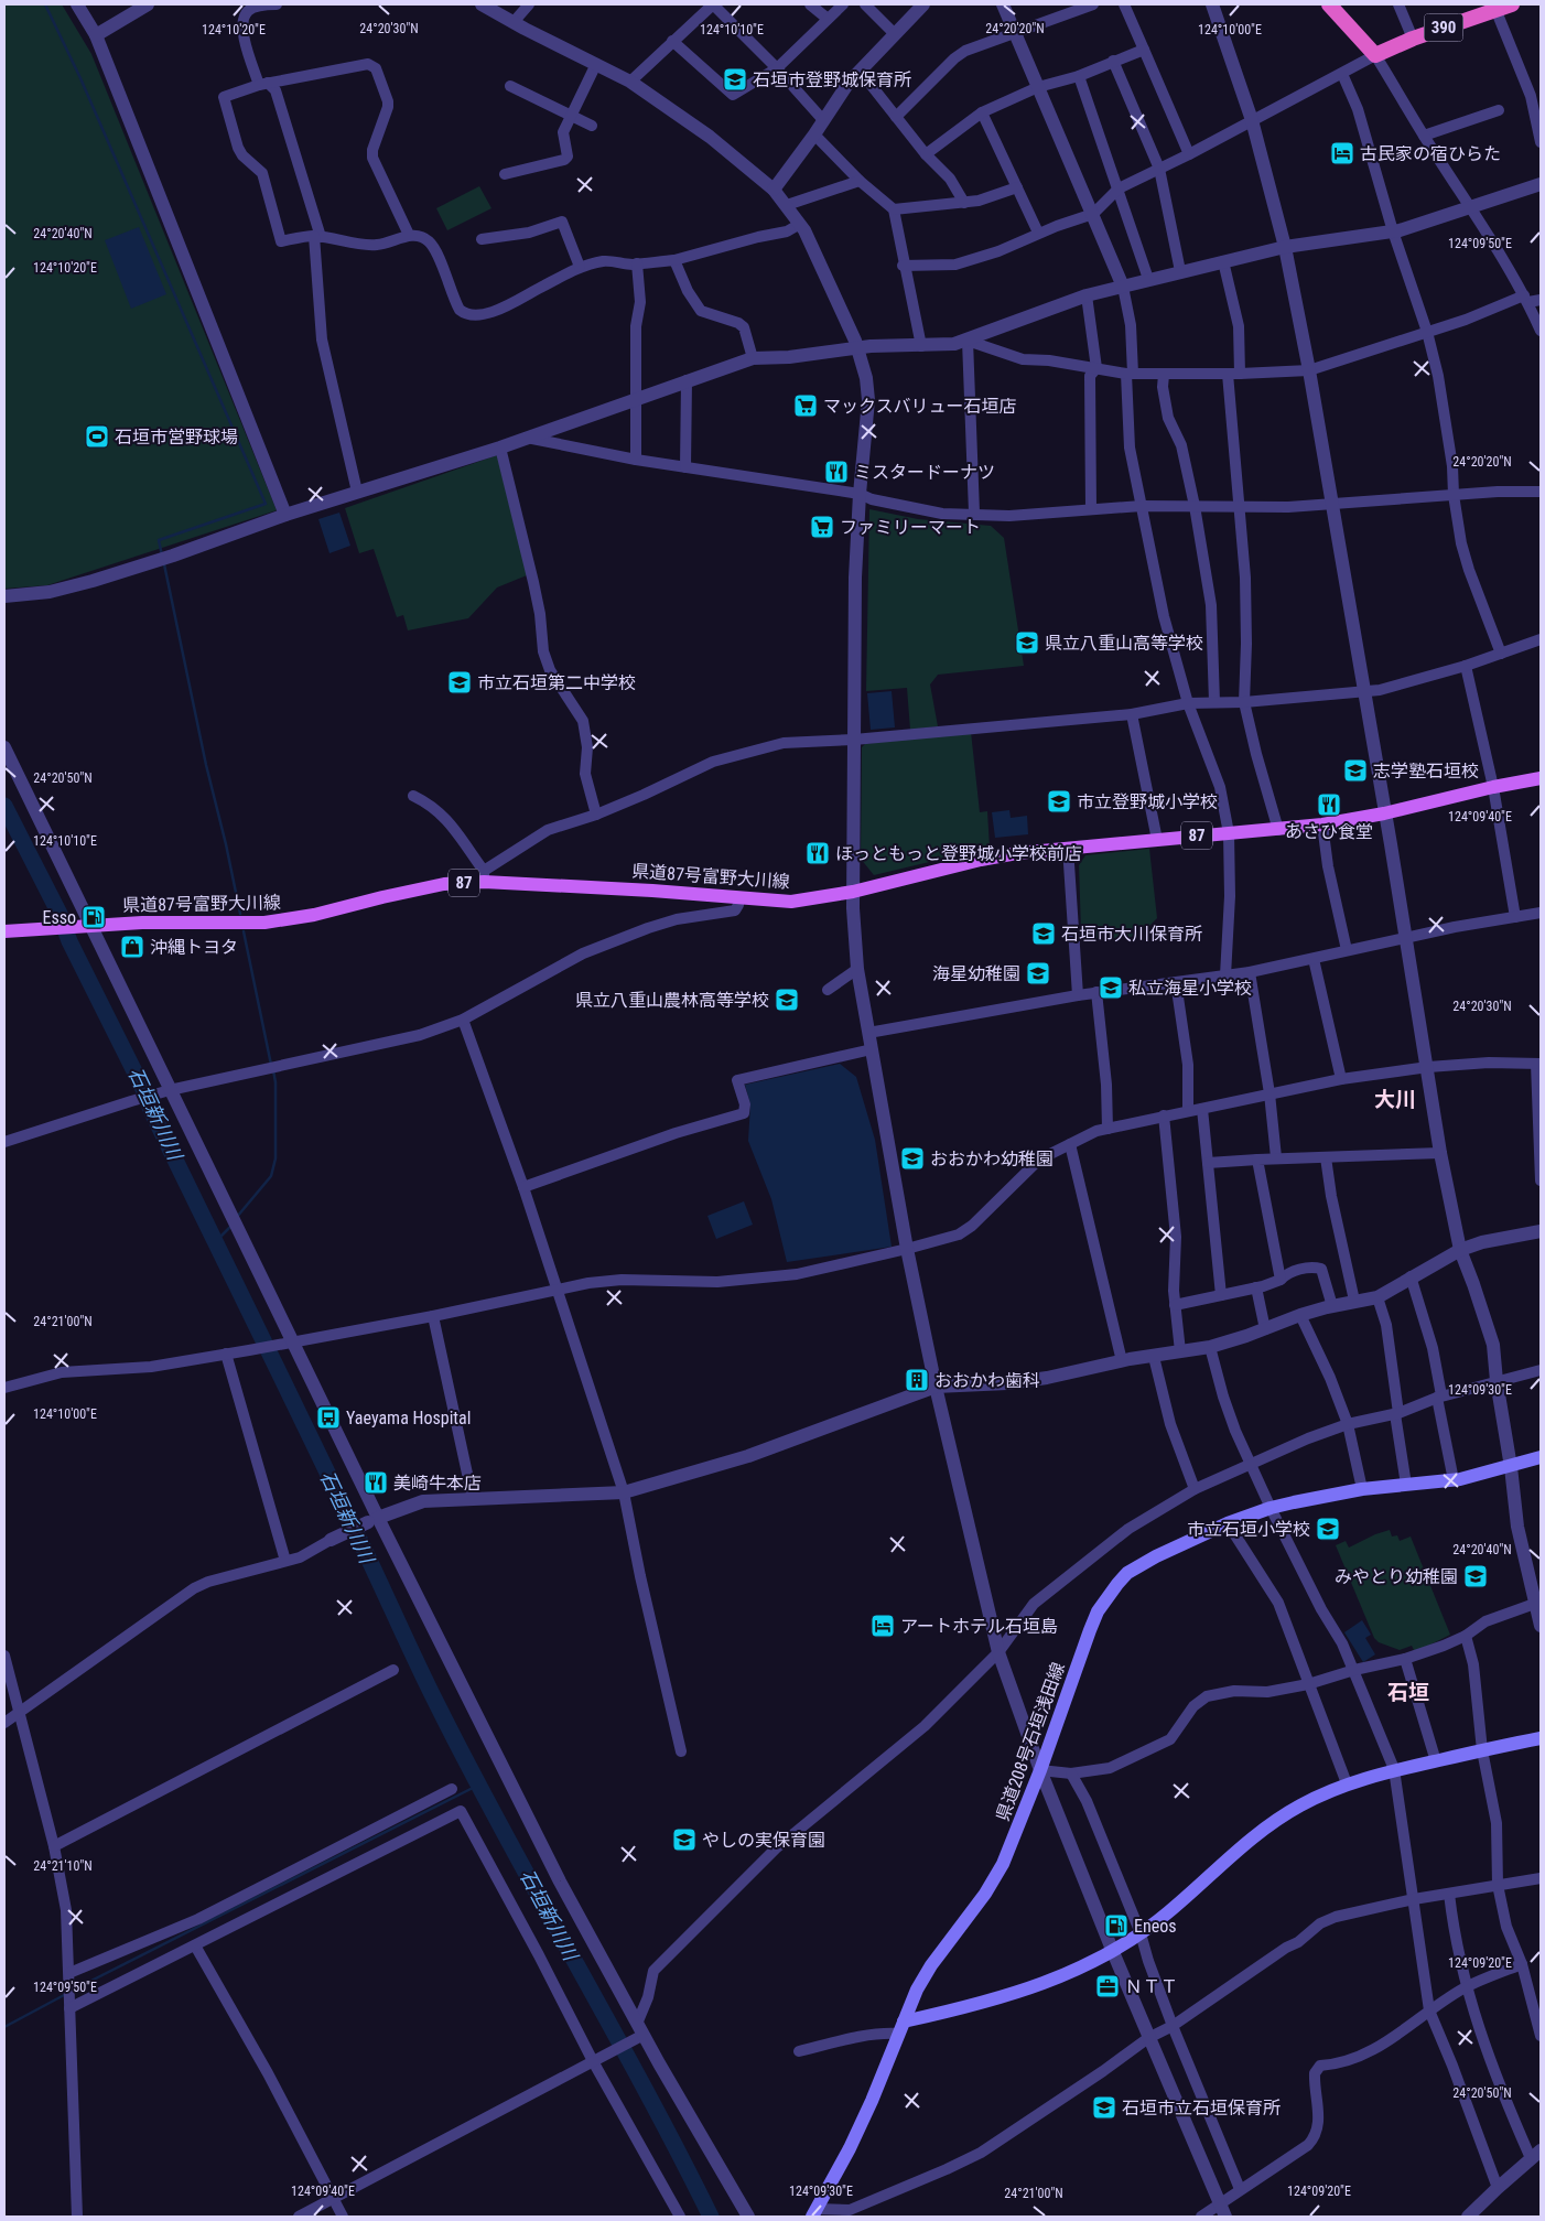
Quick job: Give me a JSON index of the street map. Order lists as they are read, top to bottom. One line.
{"streets":{"highway":["390"],"main road":["87","県道87号富野大川線","県道208号石垣浅田線"]},"districts":["大川","石垣"],"water":["石垣新川川"],"places":{"school or university":["石垣市登野城保育所","県立八重山高等学校","市立石垣第二中学校","志学塾石垣校","市立登野城小学校","石垣市大川保育所","海星幼稚園","私立海星小学校","県立八重山農林高等学校","おおかわ幼稚園","市立石垣小学校","みやとり幼稚園","やしの実保育園","石垣市立石垣保育所"],"hotel":["古民家の宿ひらた","アートホテル石垣島"],"supermarket":["マックスバリュー石垣店","ファミリーマート"],"sports":["石垣市営野球場"],"restaurant":["ミスタードーナツ","あさひ食堂","ほっともっと登野城小学校前店","美崎牛本店"],"fuel station":["Esso","Eneos"],"shop":["沖縄トヨタ"],"building":["おおかわ歯科"],"bus stop":["Yaeyama Hospital"],"office":["ＮＴＴ"]},"coordinates":["24°20'30\"N","24°20'20\"N","124°10'20\"E","124°10'10\"E","124°10'00\"E","24°20'40\"N","124°09'50\"E","24°20'50\"N","124°09'40\"E","24°21'00\"N","124°09'30\"E","24°21'10\"N","124°09'20\"E"]}
